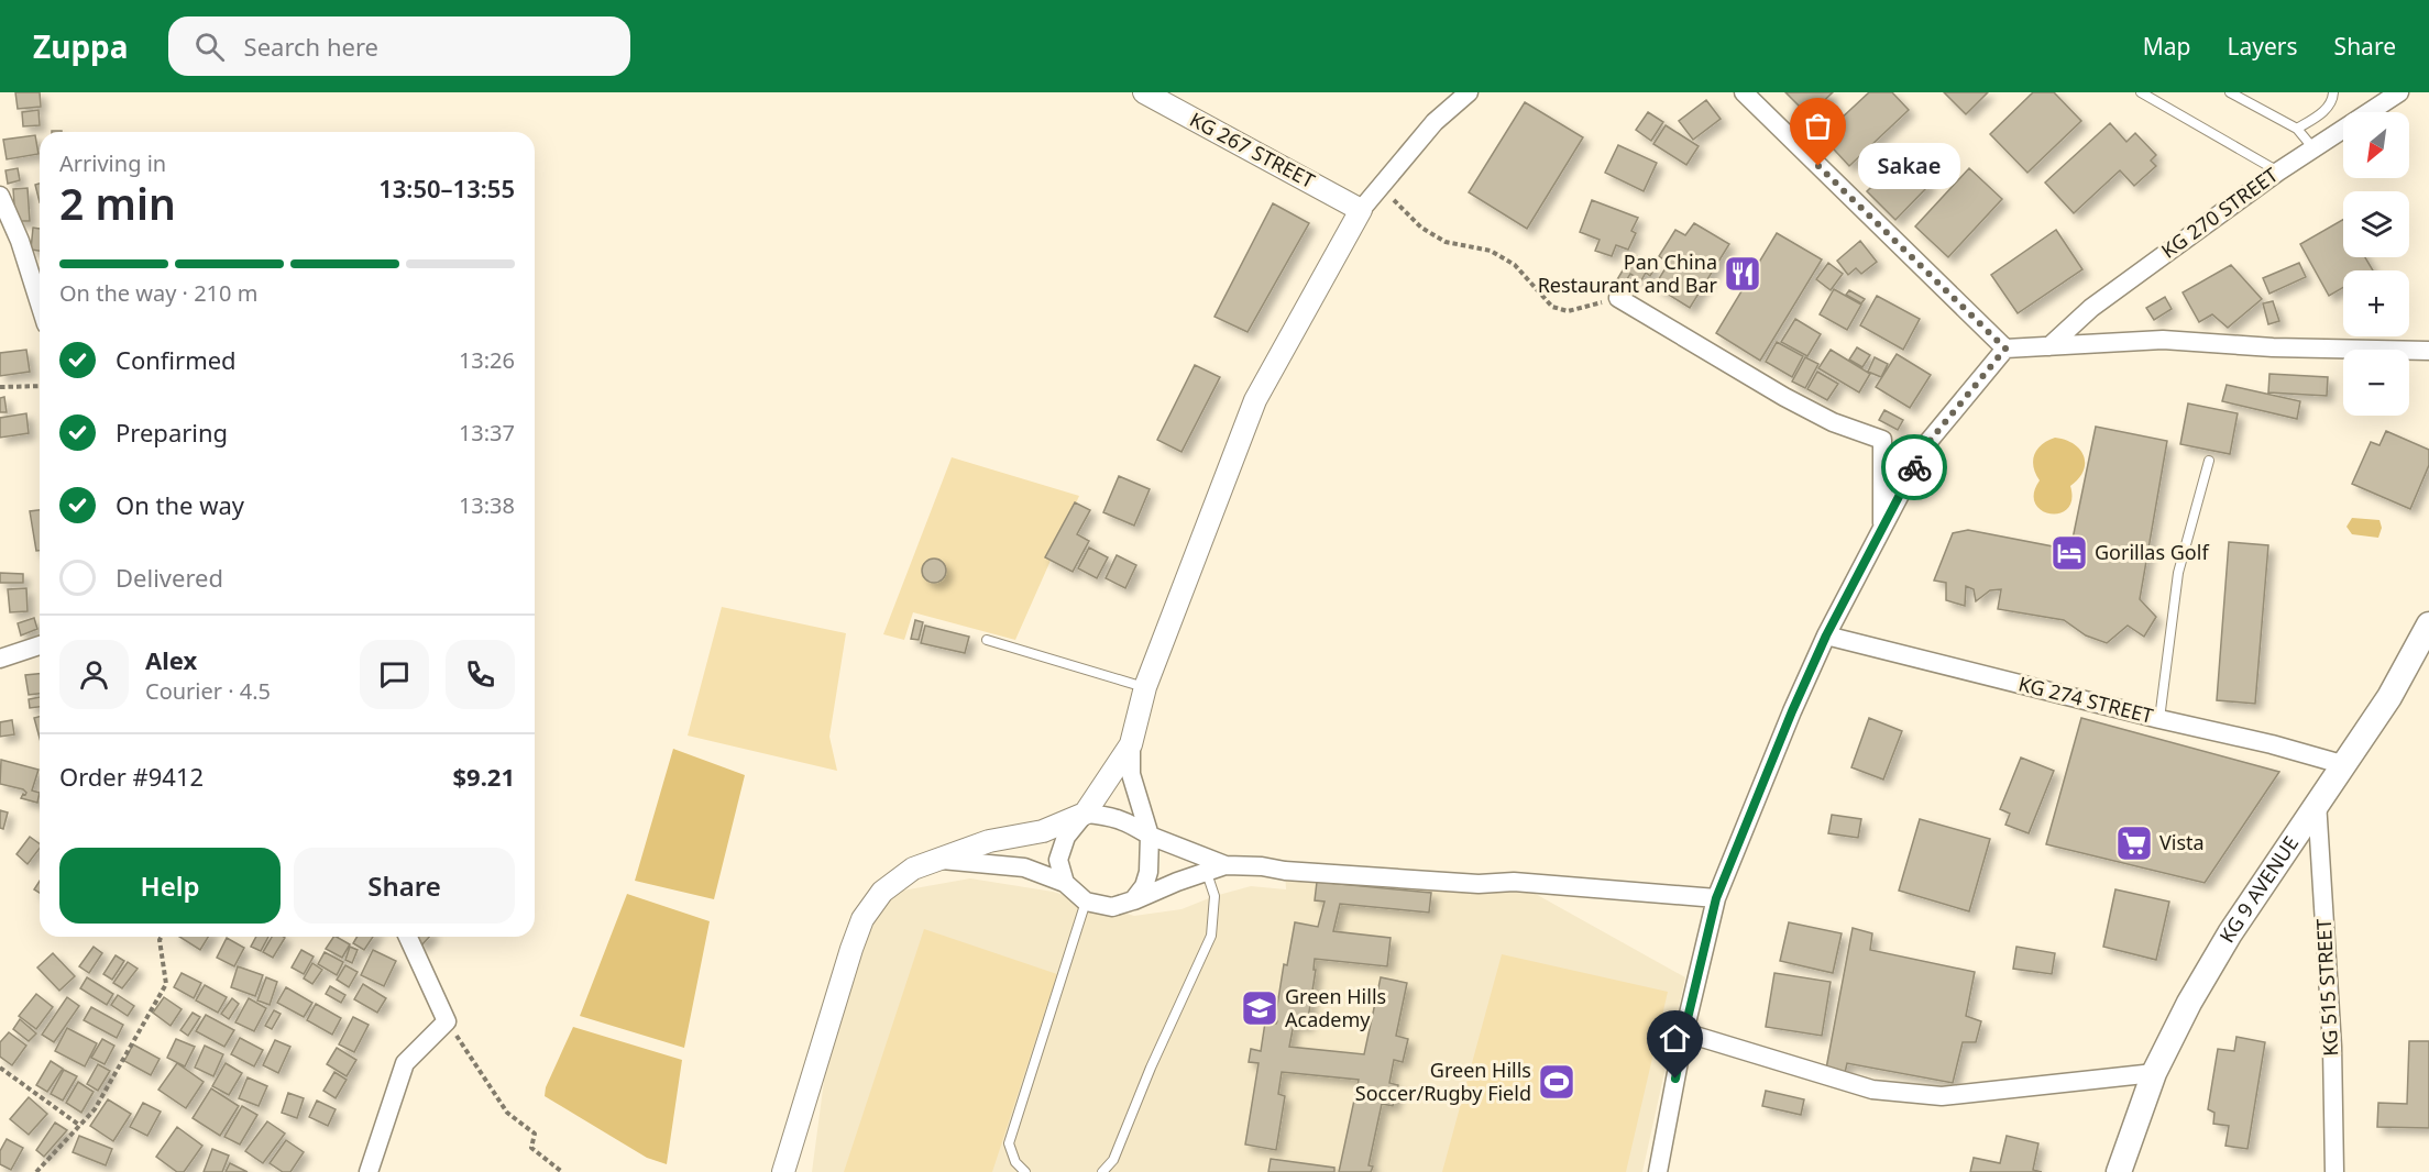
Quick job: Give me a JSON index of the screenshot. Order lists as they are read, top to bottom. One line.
{"streets":{"main road":["KG 9 AVENUE"],"street":["KG 267 STREET","KG 270 STREET","KG 274 STREET","KG 515 STREET"]},"crossings":[["KG 274 STREET","KG 9 AVENUE"],["KG 9 AVENUE","KG 515 STREET"]],"places":{"other":["Sakae"],"restaurant":["Pan China Restaurant and Bar"],"hotel":["Gorillas Golf"],"supermarket":["Vista"],"school or university":["Green Hills Academy"],"sports":["Green Hills Soccer/Rugby Field"]},"north":"bottom left","page":{"header":"Zuppa","search":"Search here","nav":["Map","Layers","Share"],"map_buttons":["+","−"],"heading":["2 min","Arriving in","13:50–13:55"],"panel":["Alex","Courier · 4.5","Order #9412","$9.21"],"bubble":"Sakae","bar":"On the way · 210 m","list":[["Confirmed","13:26"],["Preparing","13:37"],["On the way","13:38"],"Delivered"],"buttons":["Help","Share"]}}
